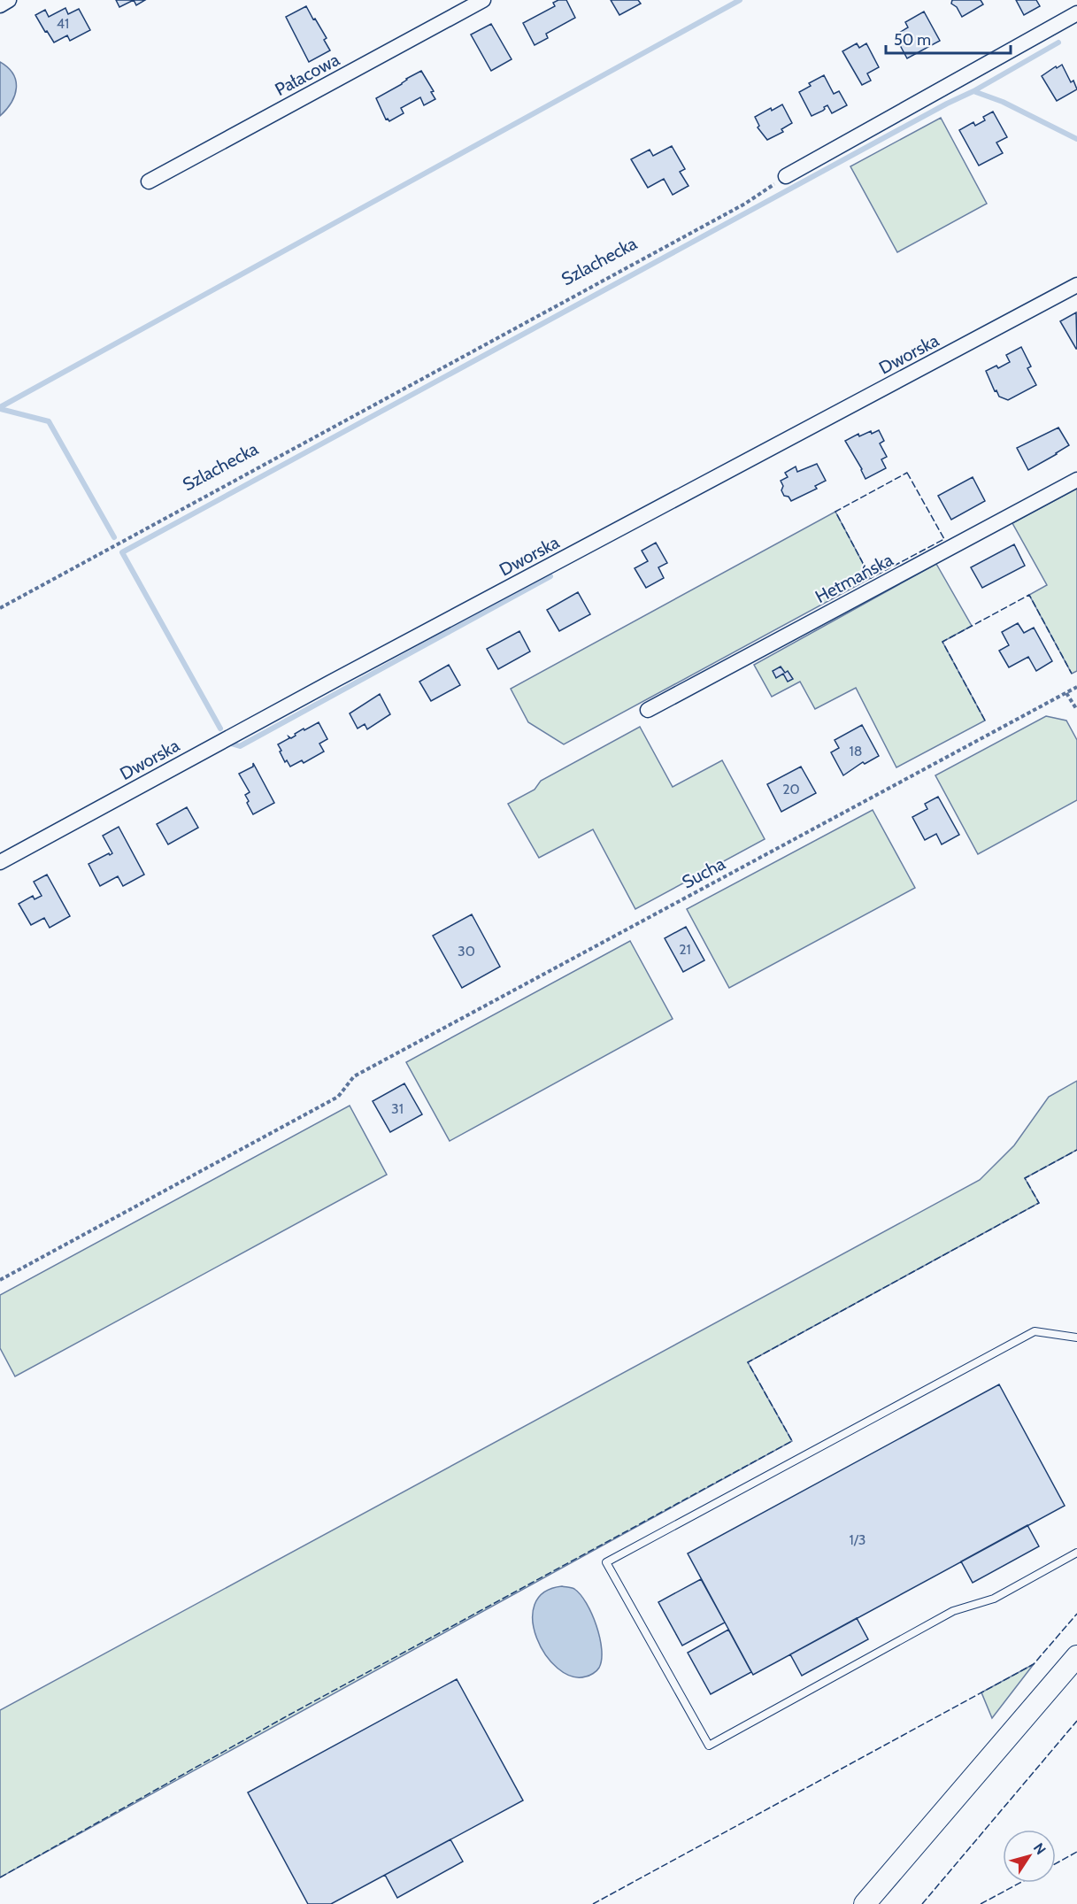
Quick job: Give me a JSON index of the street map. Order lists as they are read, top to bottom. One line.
{"streets":{"street":["Pałacowa","Dworska","Hetmańska"],"path":["Szlachecka","Sucha"]},"house_numbers":["41","18","20","21","30","31","1/3"],"scale_bar":"50 m","north":"top right"}
